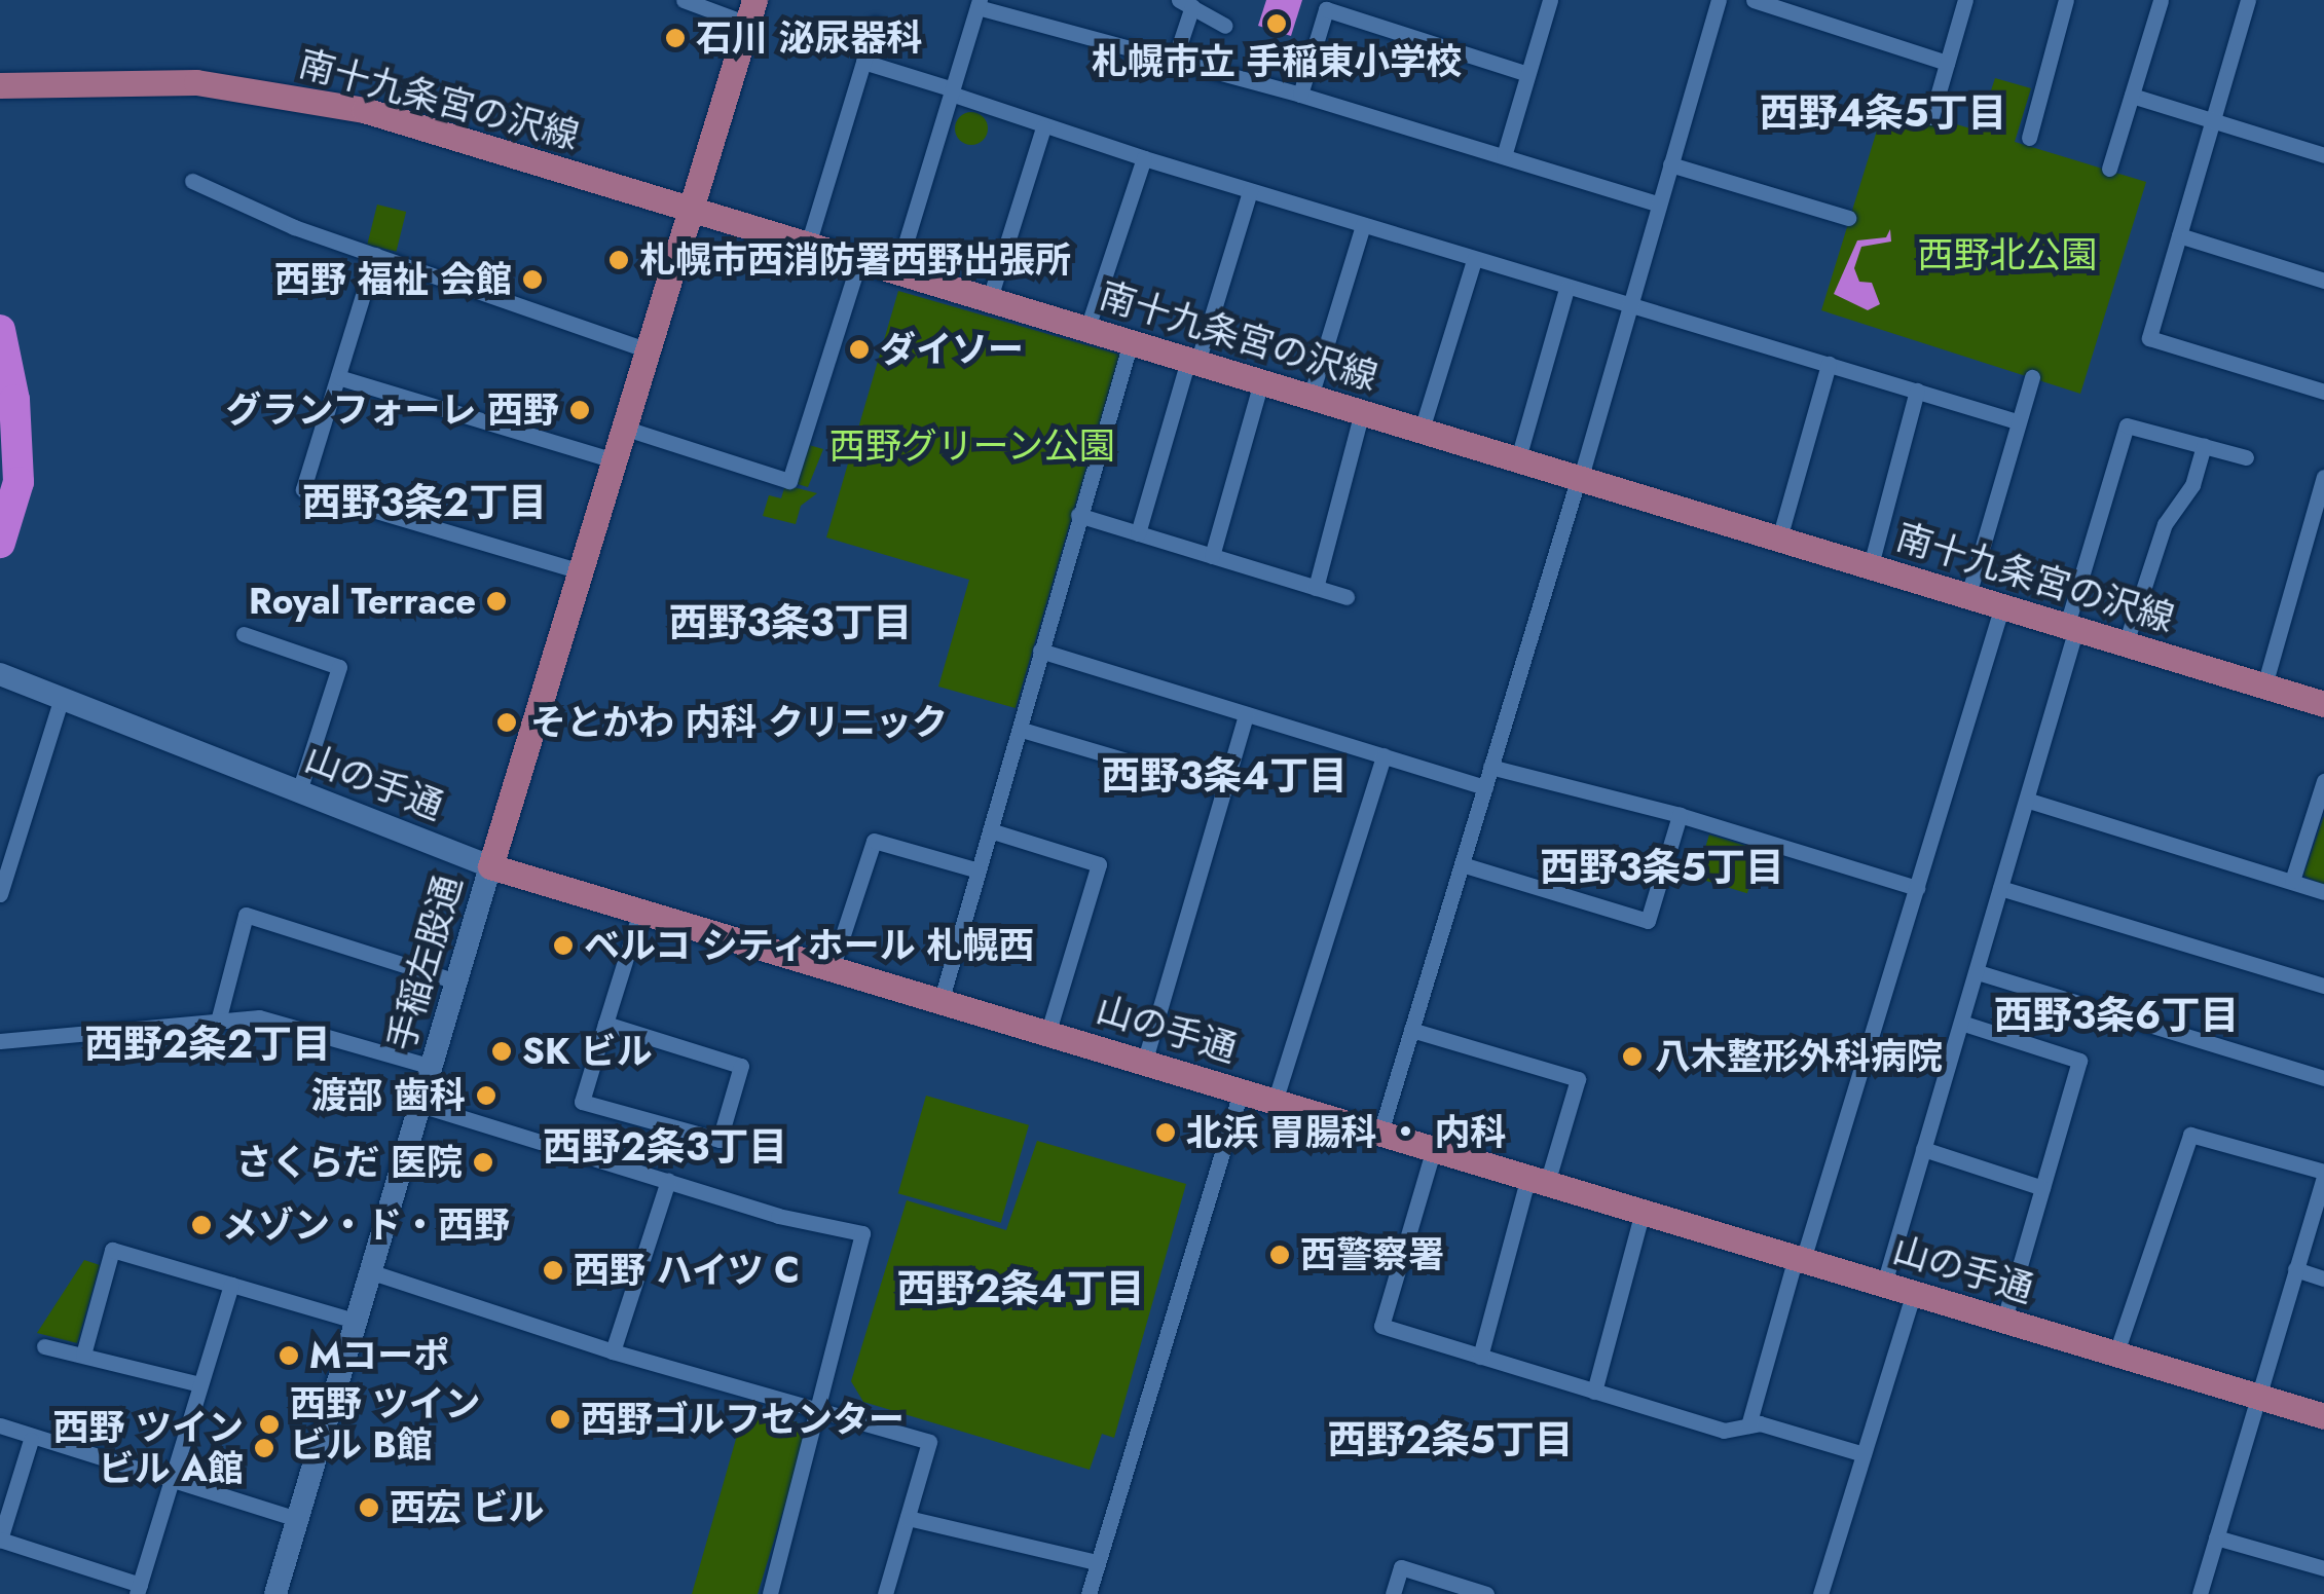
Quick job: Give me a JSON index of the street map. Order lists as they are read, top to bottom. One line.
{"streets":{"main road":["南十九条宮の沢線","山の手通","手稲左股通"]},"crossings":[["南十九条宮の沢線","手稲左股通"],["山の手通","手稲左股通"]],"districts":["西野4条5丁目","西野3条2丁目","西野3条3丁目","西野3条4丁目","西野3条5丁目","西野3条6丁目","西野2条2丁目","西野2条3丁目","西野2条4丁目","西野2条5丁目"],"parks":["西野北公園","西野グリーン公園"],"places":["札幌市立 手稲東小学校","石川 泌尿器科","札幌市西消防署西野出張所","西野 福祉 会館","ダイソー","グランフォーレ 西野","Royal Terrace","そとかわ 内科 クリニック","ベルコ シティホール 札幌西","SK ビル","八木整形外科病院","渡部 歯科","北浜 胃腸科 ・ 内科","さくらだ 医院","メゾン・ド・西野","西警察署","西野 ハイツ C","Mコーポ","西野ゴルフセンター","西野 ツイン ビル B館","西野 ツイン ビル A館","西宏 ビル"]}
